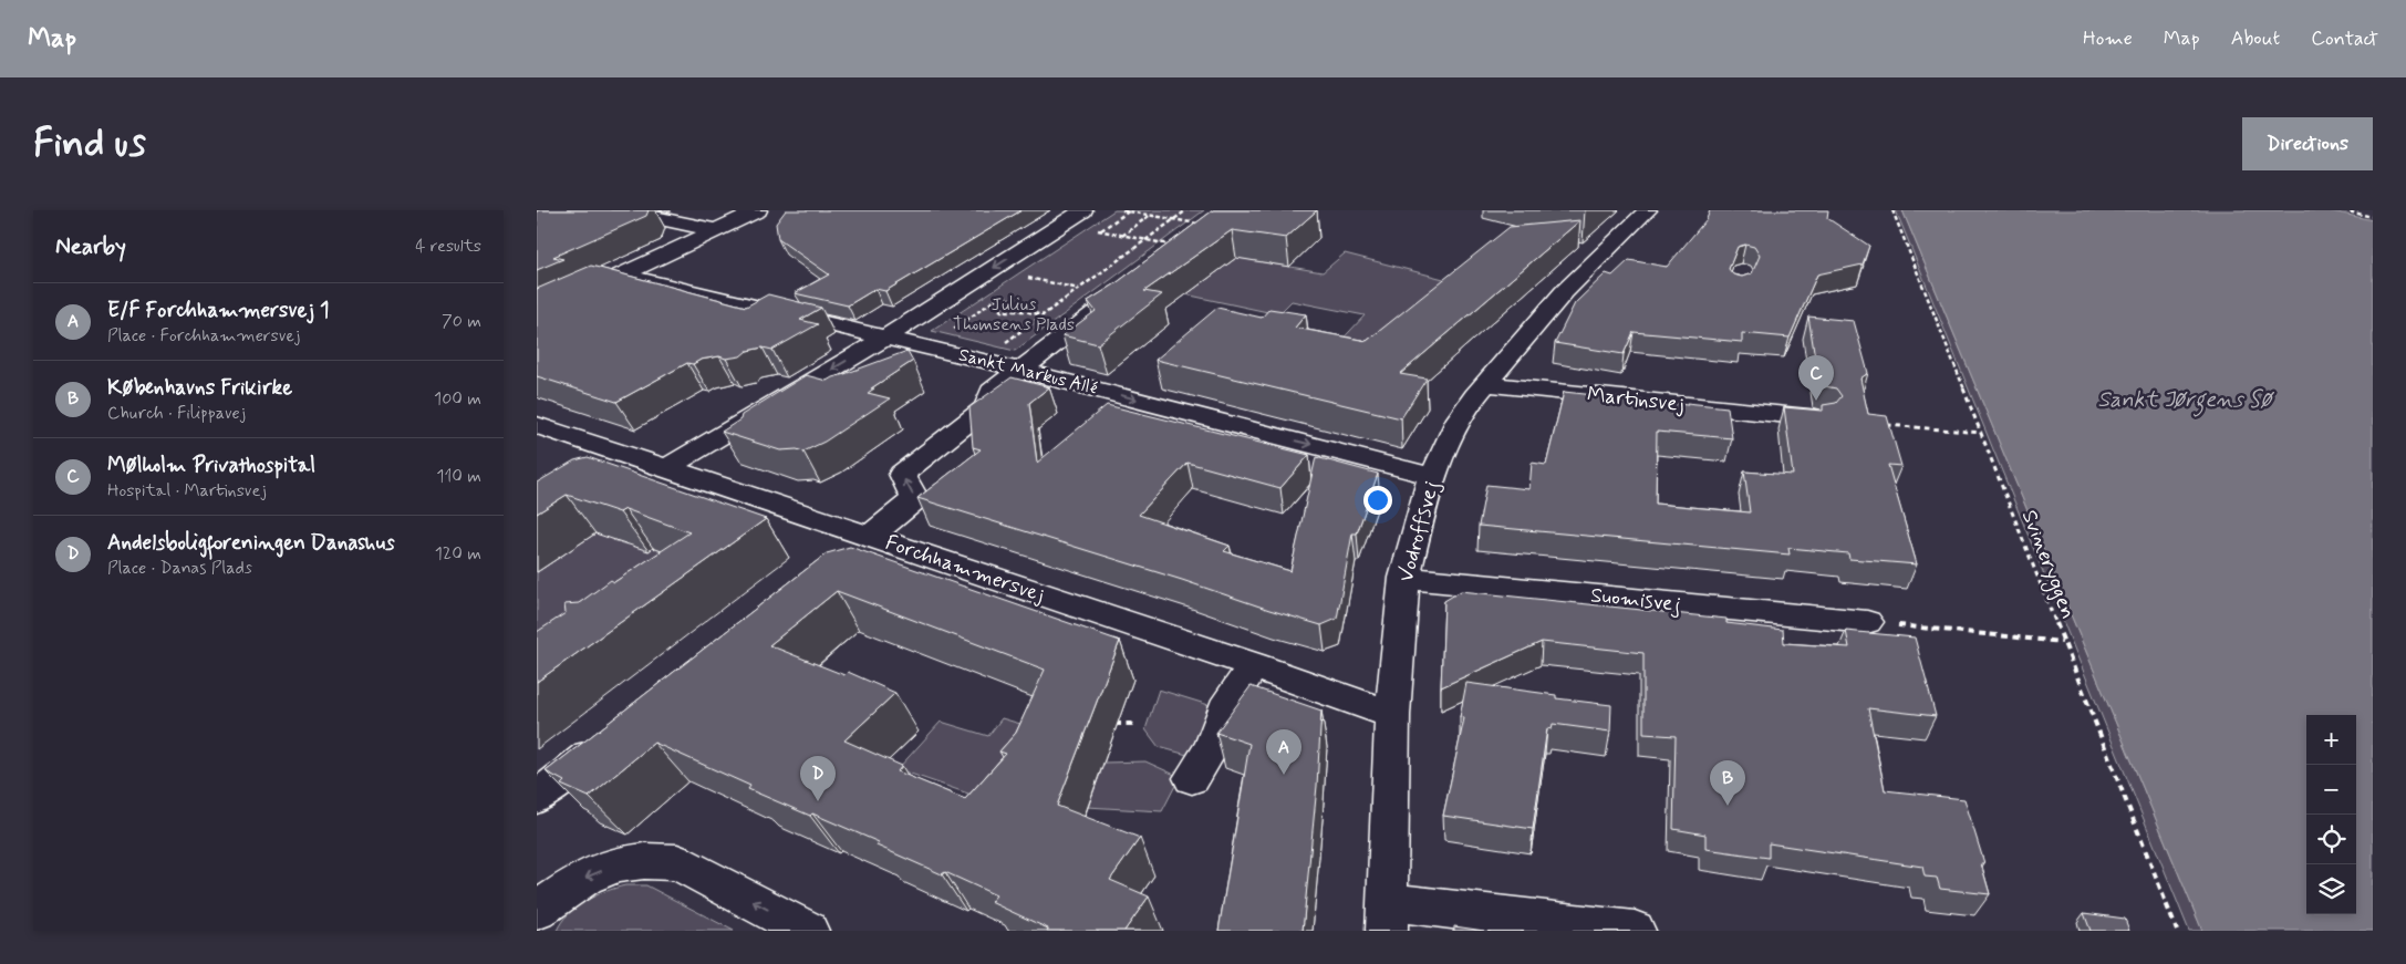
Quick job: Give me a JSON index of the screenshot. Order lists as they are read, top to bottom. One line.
{"streets":{"street":["Sankt Markus Allé","Martinsvej","Vodroffsvej","Forchhammersvej","Suomisvej"],"path":["Svineryggen"]},"crossings":[["Sankt Markus Allé","Vodroffsvej"],["Martinsvej","Vodroffsvej"],["Vodroffsvej","Forchhammersvej"],["Vodroffsvej","Suomisvej"]],"one_way":["Sankt Markus Allé"],"water":["Sankt Jørgens Sø"],"parks":["Julius Thomsens Plads"],"page":{"header":"Map","nav":["Home","Map","About","Contact"],"buttons":"Directions","title":"Find us","heading":["Nearby","4 results"],"list":[{"mark":"A","name":"E/F Forchhammersvej 1","note":"Place · Forchhammersvej","value":"70 m"},{"mark":"B","name":"Københavns Frikirke","note":"Church · Filippavej","value":"100 m"},{"mark":"C","name":"Mølholm Privathospital","note":"Hospital · Martinsvej","value":"110 m"},{"mark":"D","name":"Andelsboligforeningen Danashus","note":"Place · Danas Plads","value":"120 m"}],"pins":["C","A","D","B"],"map_buttons":["+","−"]}}
